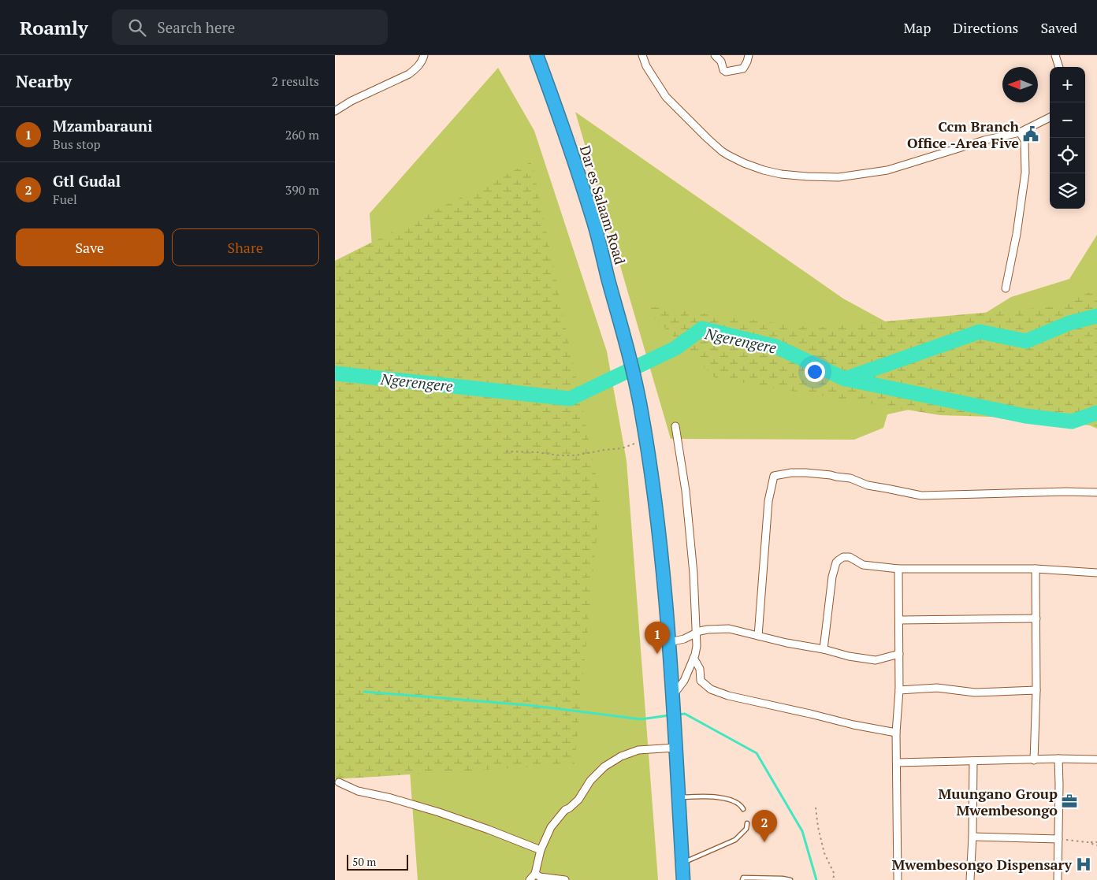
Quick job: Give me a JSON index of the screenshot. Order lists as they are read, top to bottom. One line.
{"streets":{"highway":["Dar es Salaam Road"]},"water":["Ngerengere"],"places":{"public building":["Ccm Branch Office -Area Five"],"office":["Muungano Group Mwembesongo"],"hospital":["Mwembesongo Dispensary"]},"scale_bar":"50 m","north":"left","page":{"header":"Roamly","search":"Search here","nav":["Map","Directions","Saved"],"heading":["Nearby","2 results"],"map_buttons":["+","−"],"list":[{"mark":"1","name":"Mzambarauni","note":"Bus stop","value":"260 m"},{"mark":"2","name":"Gtl Gudal","note":"Fuel","value":"390 m"}],"buttons":["Save","Share"],"pins":["1","2"],"scale":"50 m"}}
